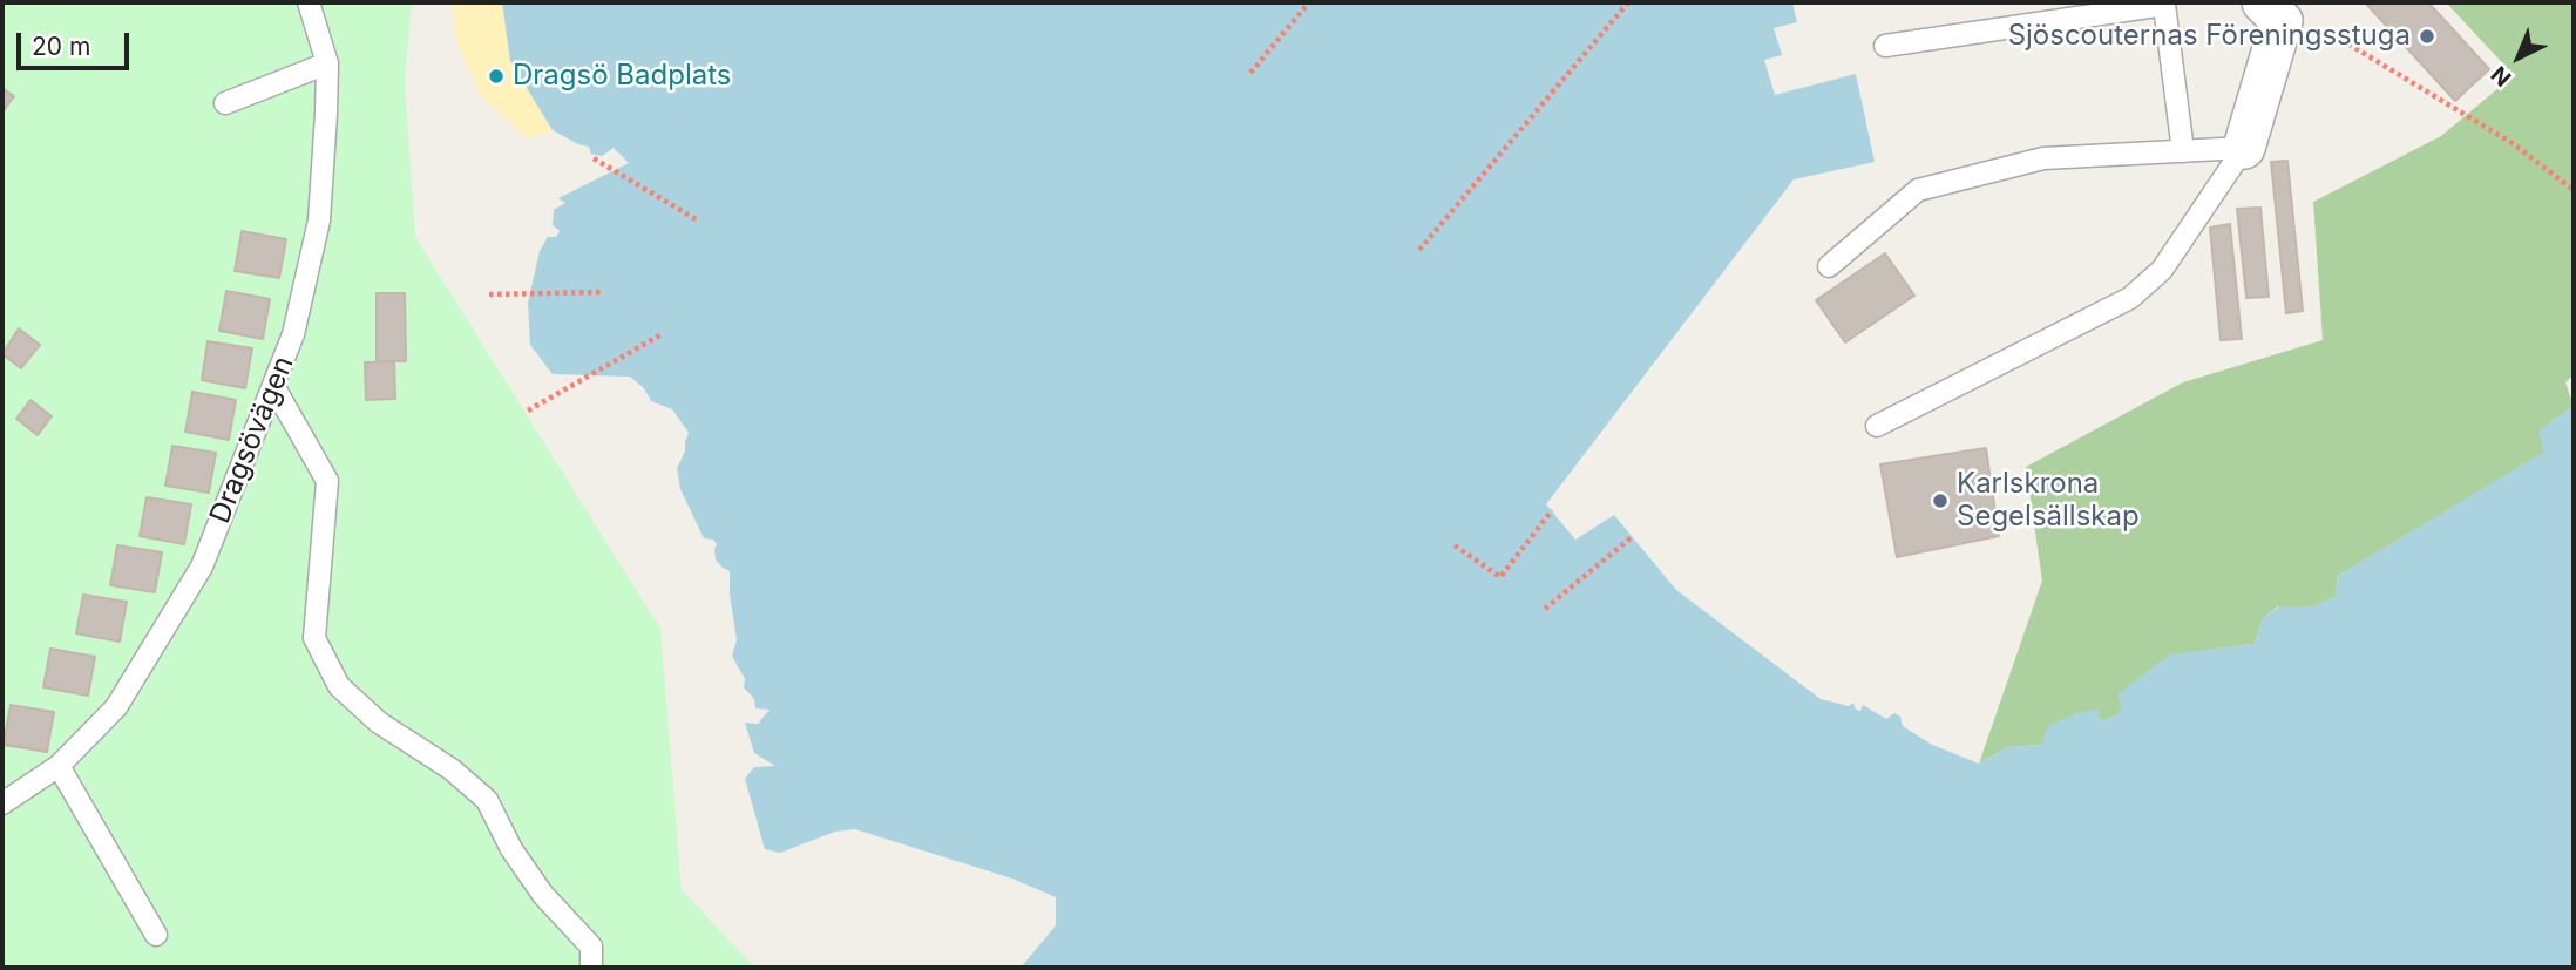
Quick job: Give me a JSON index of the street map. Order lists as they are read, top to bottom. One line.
{"streets":{"lane":["Dragsövägen"]},"places":["Sjöscouternas Föreningsstuga","Dragsö Badplats","Karlskrona Segelsällskap"],"scale_bar":"20 m","north":"bottom left"}
